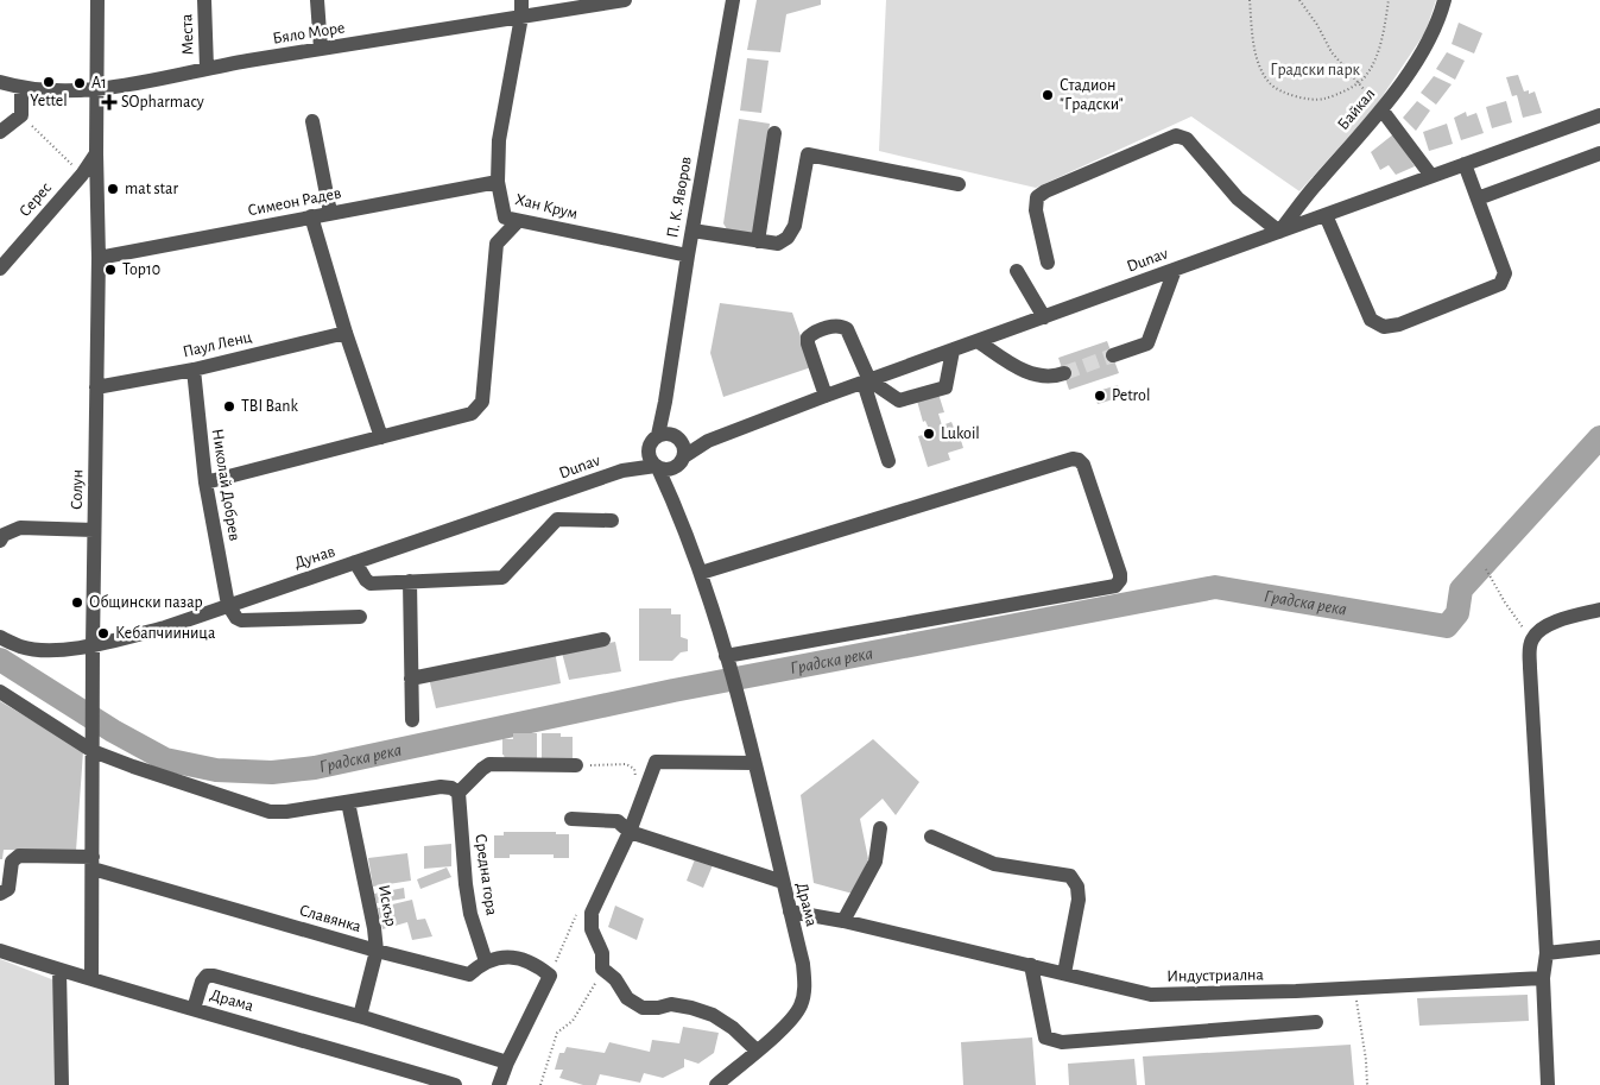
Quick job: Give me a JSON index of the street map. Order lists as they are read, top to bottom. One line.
{"streets":{"street":["Бяло Море","Места","Байкал","П. К. Яворов","Серес","Симеон Радев","Хан Крум","Dunav","Паул Ленц","Николай Добрев","Солун","Дунав","Средна гора","Драма","Искър","Славянка","Индустриална"]},"crossings":[["Бяло Море","Места"],["Бяло Море","Хан Крум"],["Бяло Море","Солун"],["Байкал","Dunav"],["П. К. Яворов","Хан Крум"],["П. К. Яворов","Dunav"],["П. К. Яворов","Драма"],["Серес","Солун"],["Симеон Радев","Хан Крум"],["Симеон Радев","Солун"],["Dunav","Дунав"],["Паул Ленц","Николай Добрев"],["Паул Ленц","Солун"],["Николай Добрев","Дунав"],["Солун","Дунав"],["Солун","Драма"],["Солун","Славянка"],["Средна гора","Славянка"],["Драма","Индустриална"],["Искър","Славянка"]],"water":["Градска река"],"parks":["Градски парк"],"places":{"other":["Yettel","A1","Стадион \"Градски\"","mat star","Top10","Petrol","TBI Bank","Lukoil","Общински пазар","Кебапчииница"],"health":["SOpharmacy"]}}
